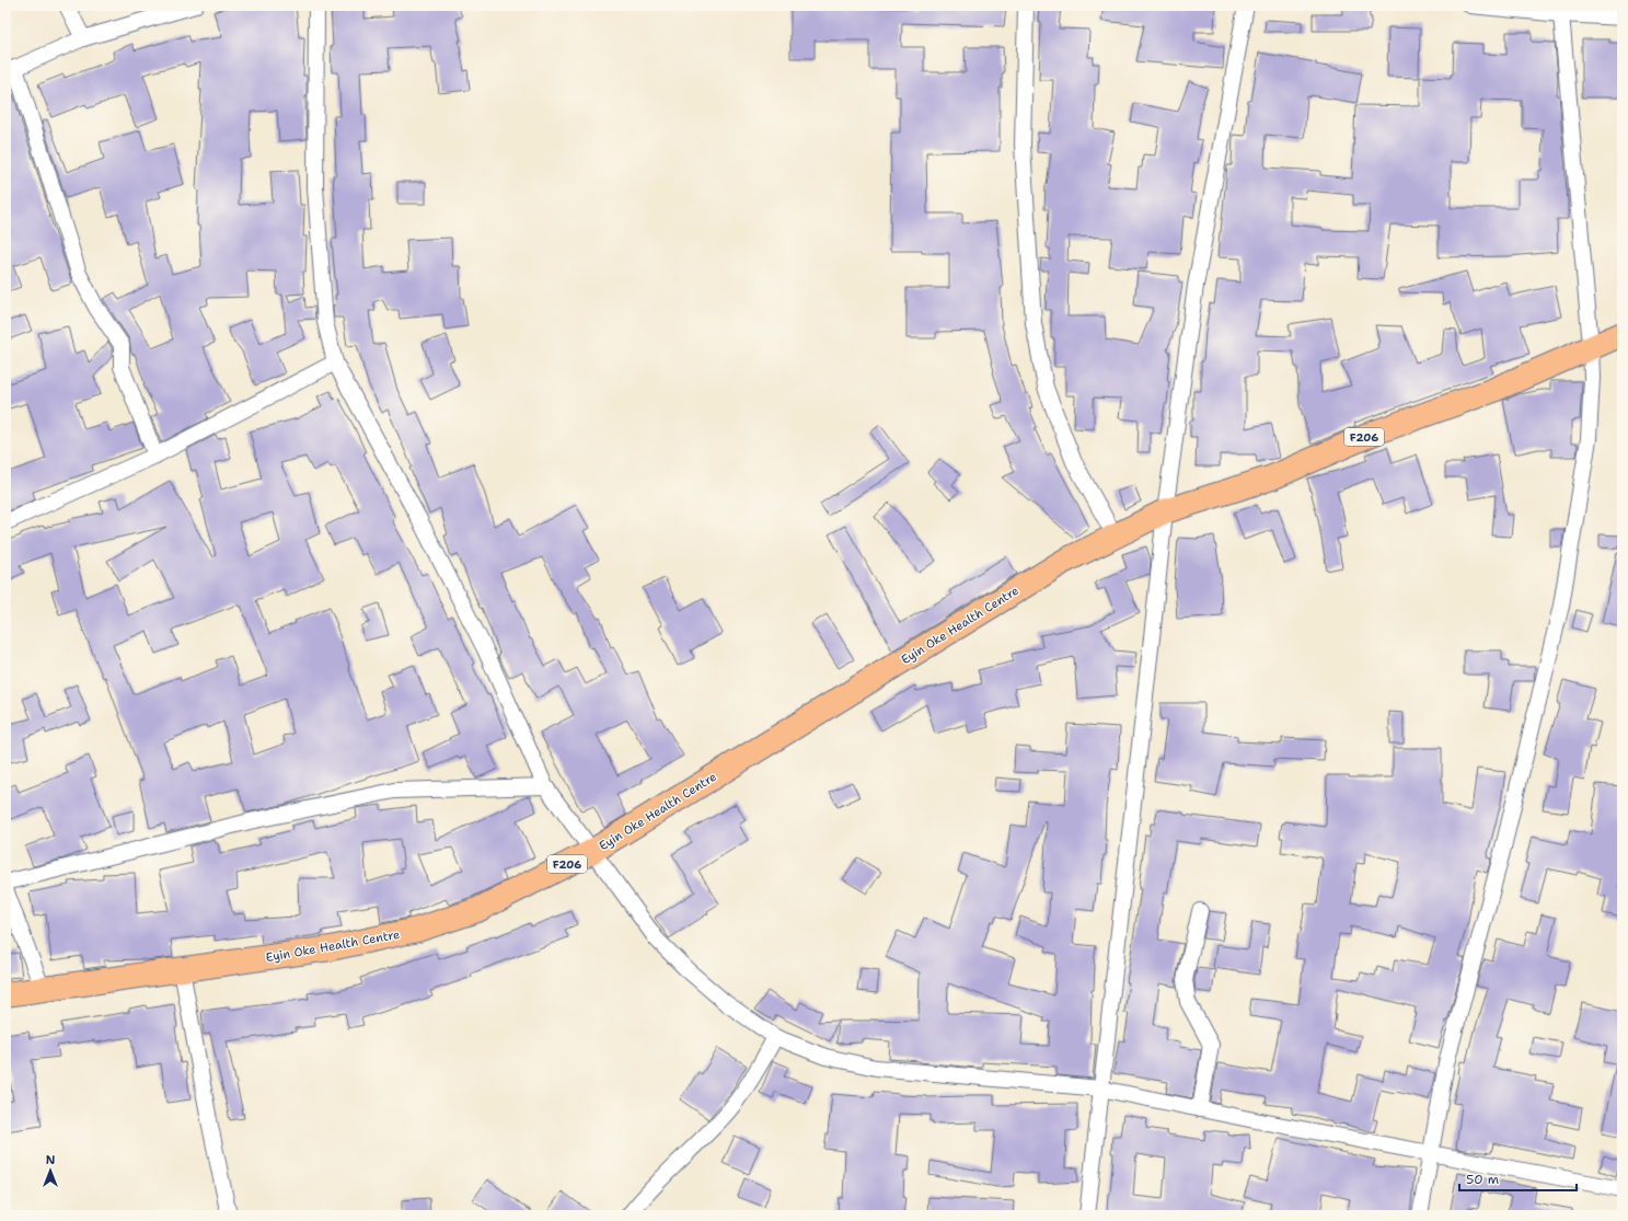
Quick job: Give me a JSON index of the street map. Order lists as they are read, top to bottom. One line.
{"streets":{"main road":["F206","Eyin Oke Health Centre"]},"crossings":[["F206","Eyin Oke Health Centre"]],"scale_bar":"50 m","north":"top"}
